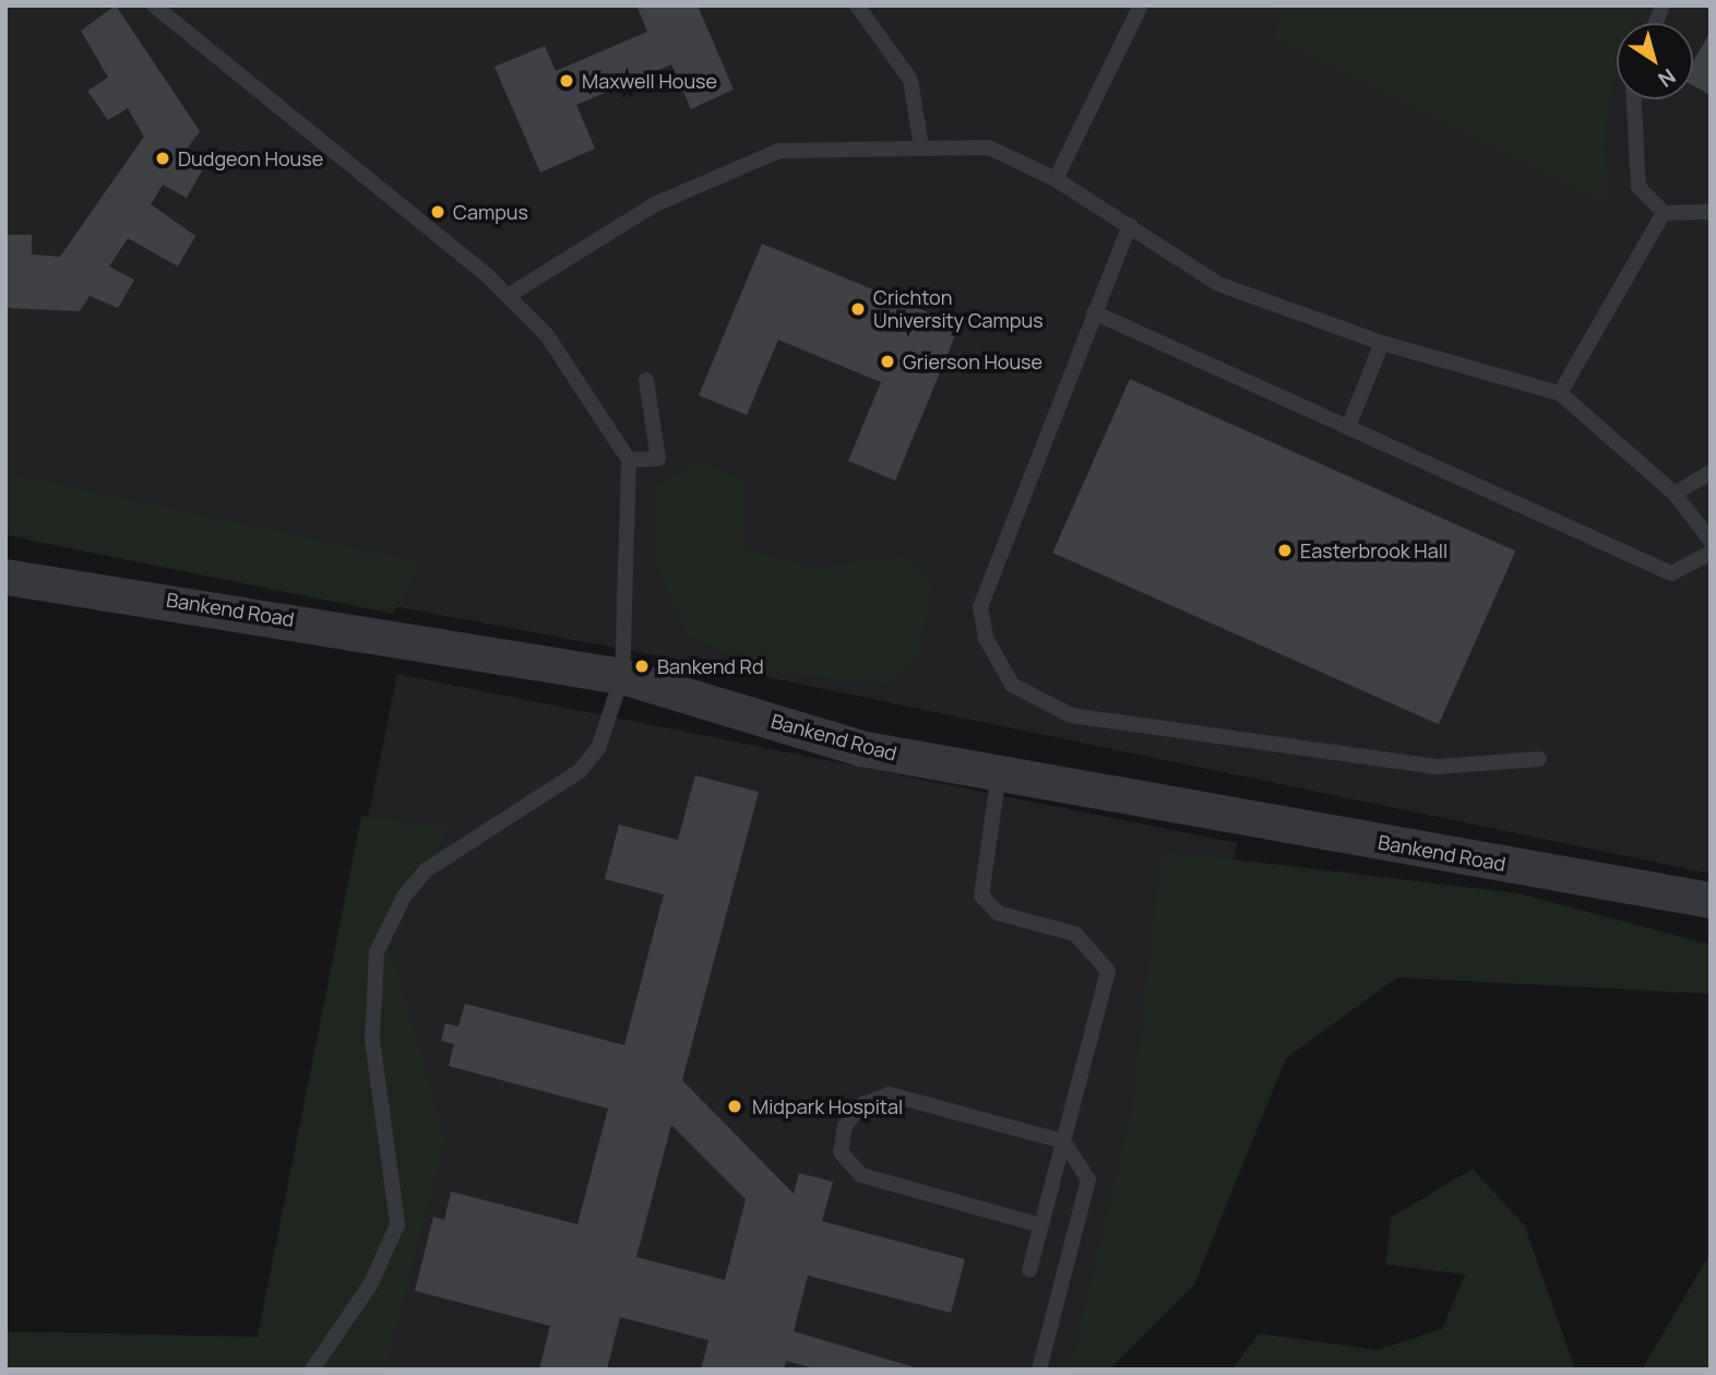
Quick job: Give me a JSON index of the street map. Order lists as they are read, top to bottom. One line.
{"streets":{"street":["Bankend Road"]},"places":["Maxwell House","Dudgeon House","Campus","Crichton University Campus","Grierson House","Easterbrook Hall","Bankend Rd","Midpark Hospital"],"north":"bottom right"}
